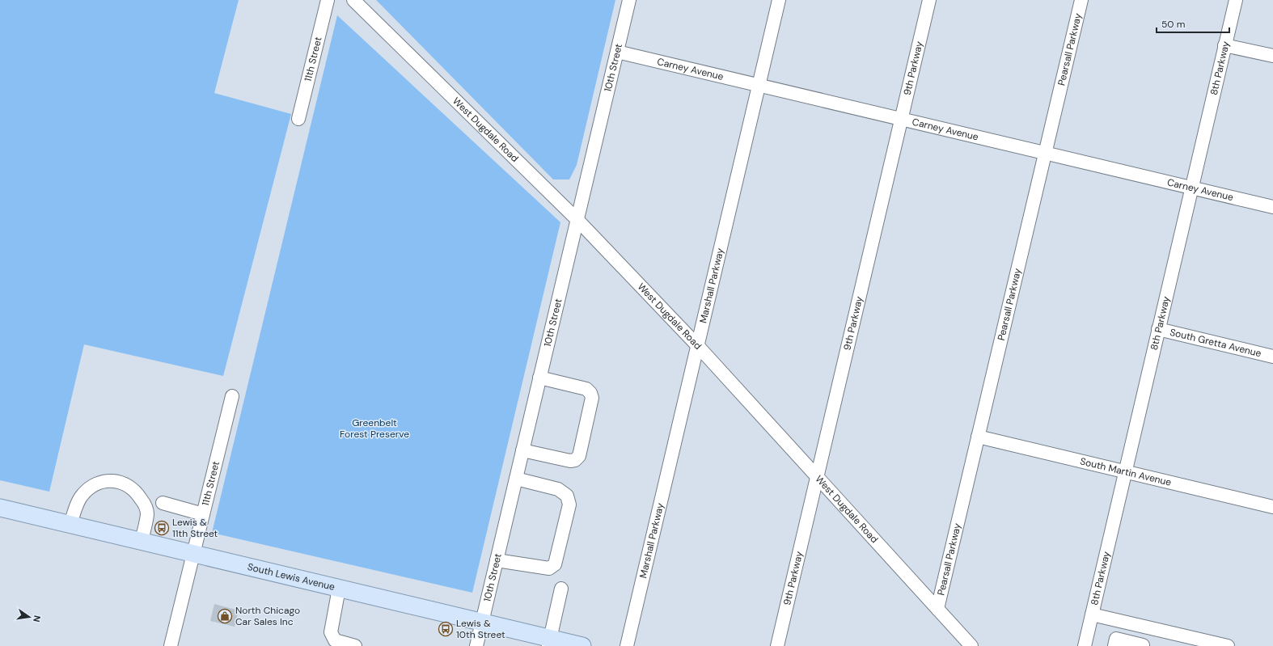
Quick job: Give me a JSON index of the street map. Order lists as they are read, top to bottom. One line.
{"streets":{"main road":["South Lewis Avenue"],"street":["Pearsall Parkway","11th Street","10th Street","9th Parkway","8th Parkway","Carney Avenue","West Dugdale Road","Marshall Parkway","South Gretta Avenue","South Martin Avenue"]},"crossings":[["Pearsall Parkway","Carney Avenue"],["Pearsall Parkway","West Dugdale Road"],["Pearsall Parkway","South Martin Avenue"],["11th Street","South Lewis Avenue"],["10th Street","Carney Avenue"],["10th Street","West Dugdale Road"],["10th Street","South Lewis Avenue"],["9th Parkway","Carney Avenue"],["9th Parkway","West Dugdale Road"],["8th Parkway","Carney Avenue"],["8th Parkway","South Gretta Avenue"],["8th Parkway","South Martin Avenue"],["Carney Avenue","Marshall Parkway"],["West Dugdale Road","Marshall Parkway"]],"parks":["Greenbelt Forest Preserve"],"places":{"bus stop":["Lewis & 11th Street","Lewis & 10th Street"],"shop":["North Chicago Car Sales Inc"]},"scale_bar":"50 m","north":"right"}
